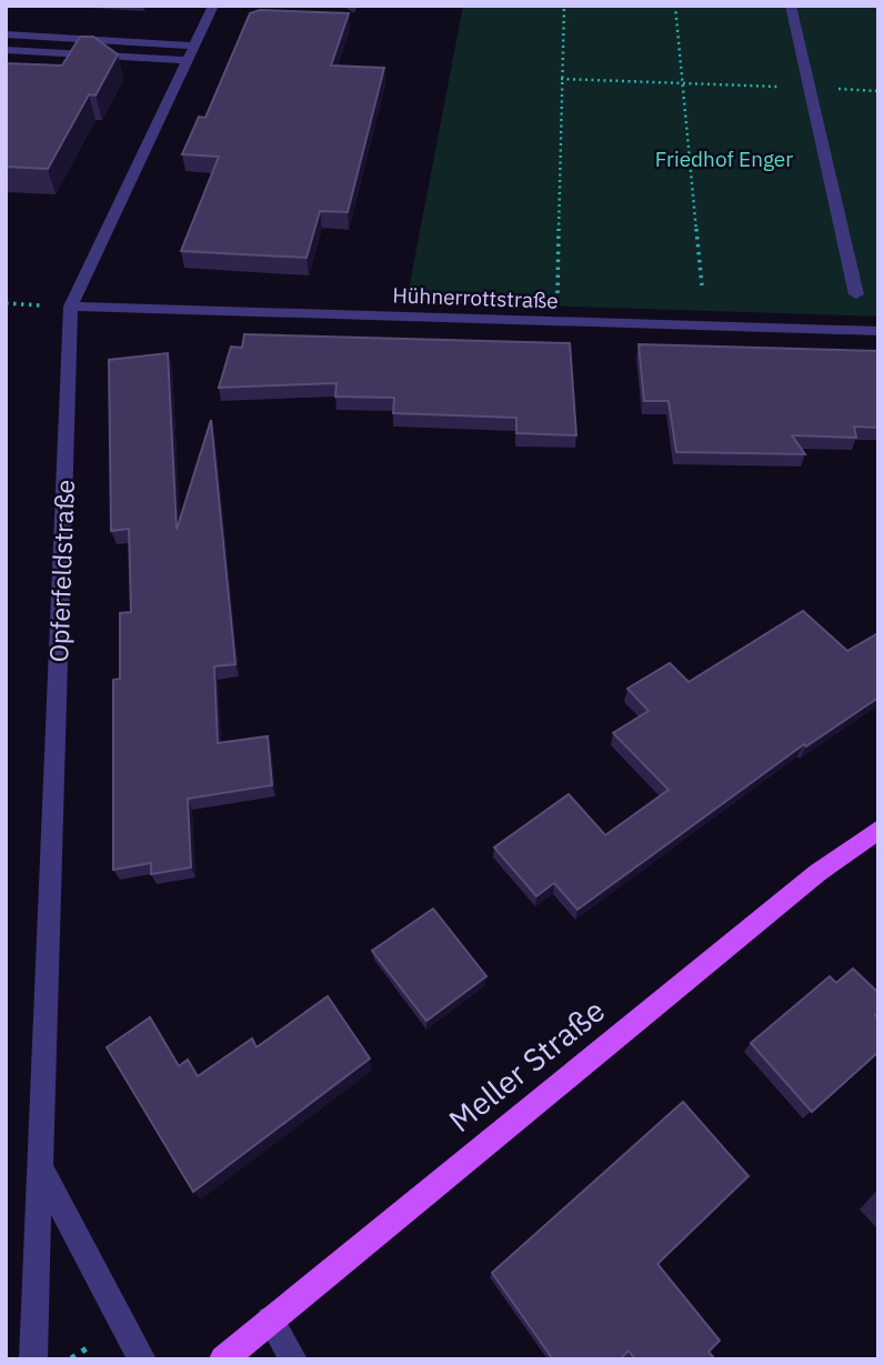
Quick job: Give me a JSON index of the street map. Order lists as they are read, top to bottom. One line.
{"streets":{"main road":["Meller Straße"],"street":["Hühnerrottstraße","Opferfeldstraße"]},"crossings":[["Hühnerrottstraße","Opferfeldstraße"]],"parks":["Friedhof Enger"]}
